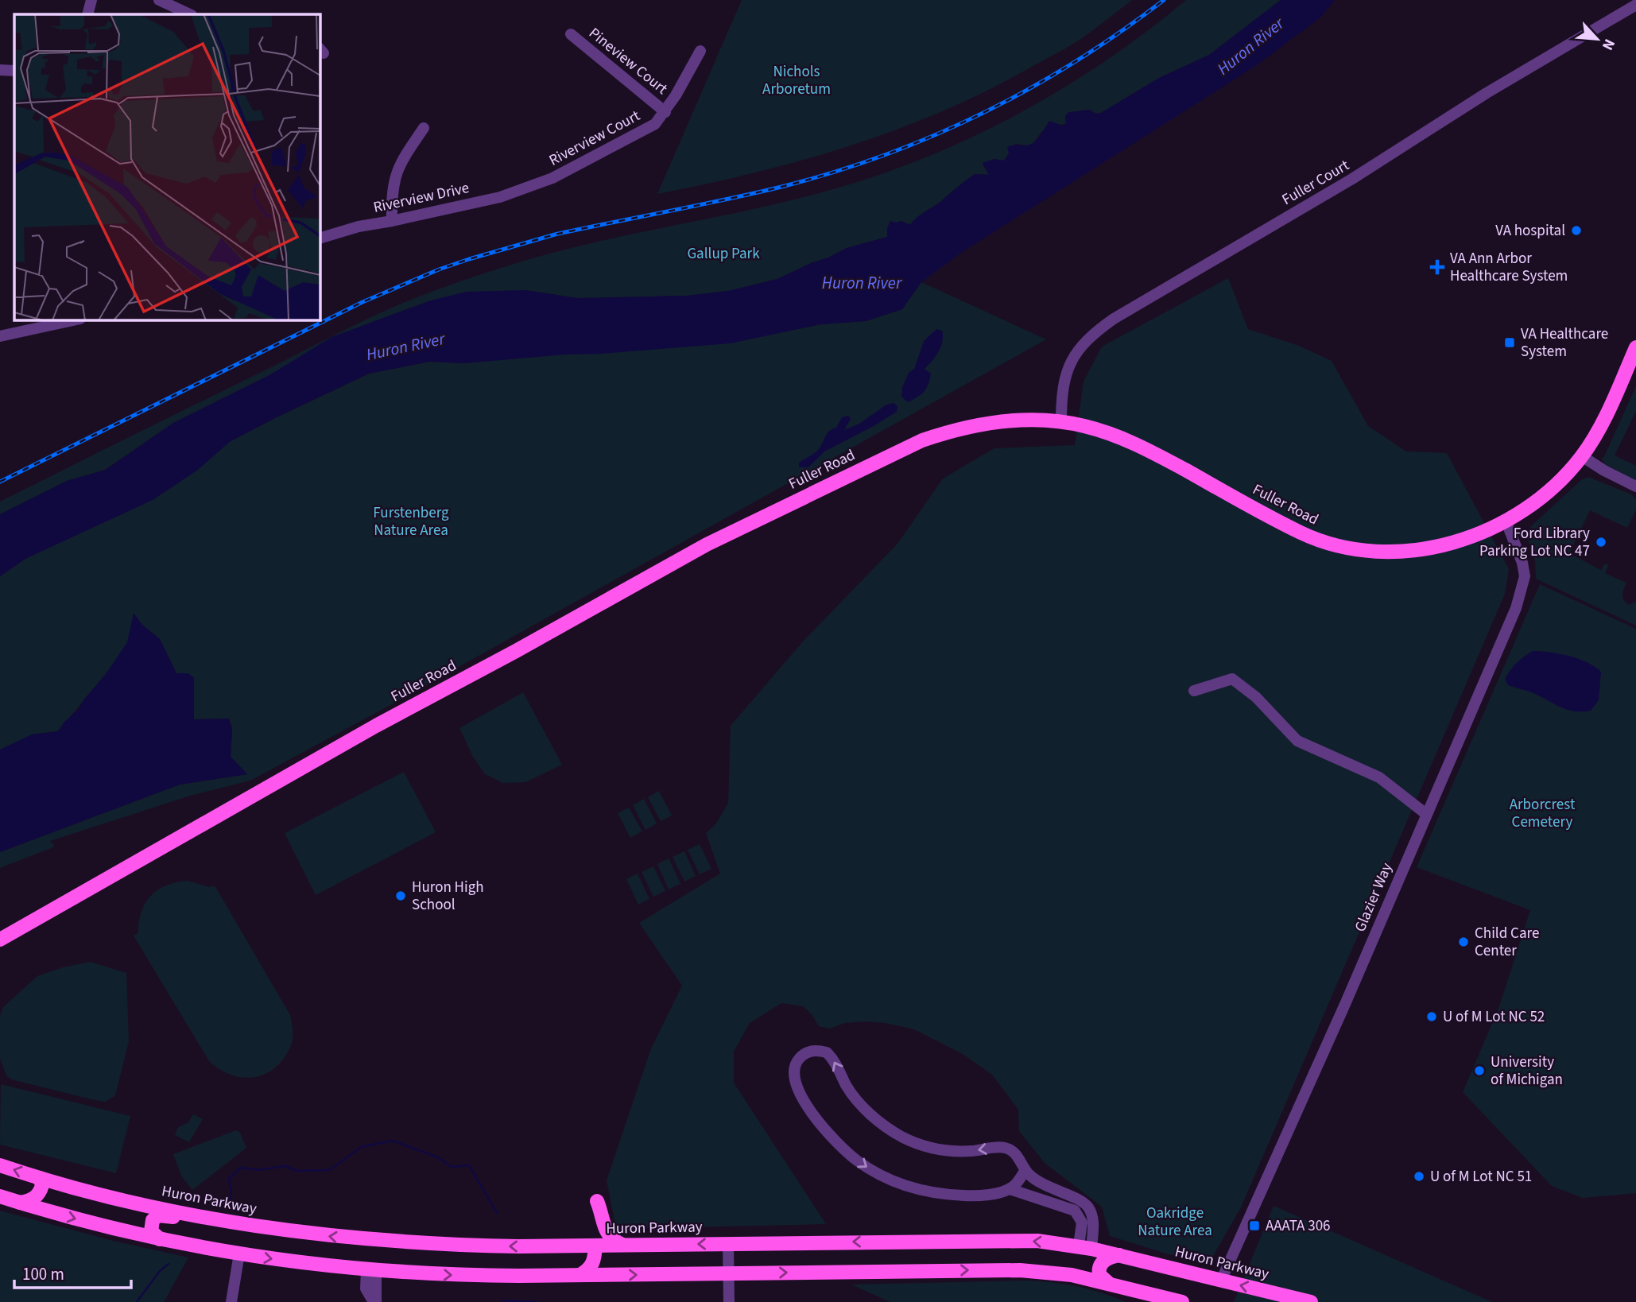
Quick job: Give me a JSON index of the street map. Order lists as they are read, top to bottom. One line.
{"streets":{"main road":["Fuller Road","Huron Parkway"],"street":["Pineview Court","Riverview Court","Fuller Court","Riverview Drive","Glazier Way"]},"crossings":[["Pineview Court","Riverview Court"],["Riverview Court","Riverview Drive"],["Fuller Court","Fuller Road"],["Fuller Road","Glazier Way"],["Glazier Way","Huron Parkway"]],"water":["Huron River"],"parks":["Nichols Arboretum","Gallup Park","Furstenberg Nature Area","Arborcrest Cemetery","Oakridge Nature Area"],"places":{"other":["VA hospital","Ford Library Parking Lot NC 47","Huron High School","Child Care Center","U of M Lot NC 52","University of Michigan","U of M Lot NC 51"],"health":["VA Ann Arbor Healthcare System"],"transit":["VA Healthcare System","AAATA 306"]},"scale_bar":"100 m","north":"bottom right"}
